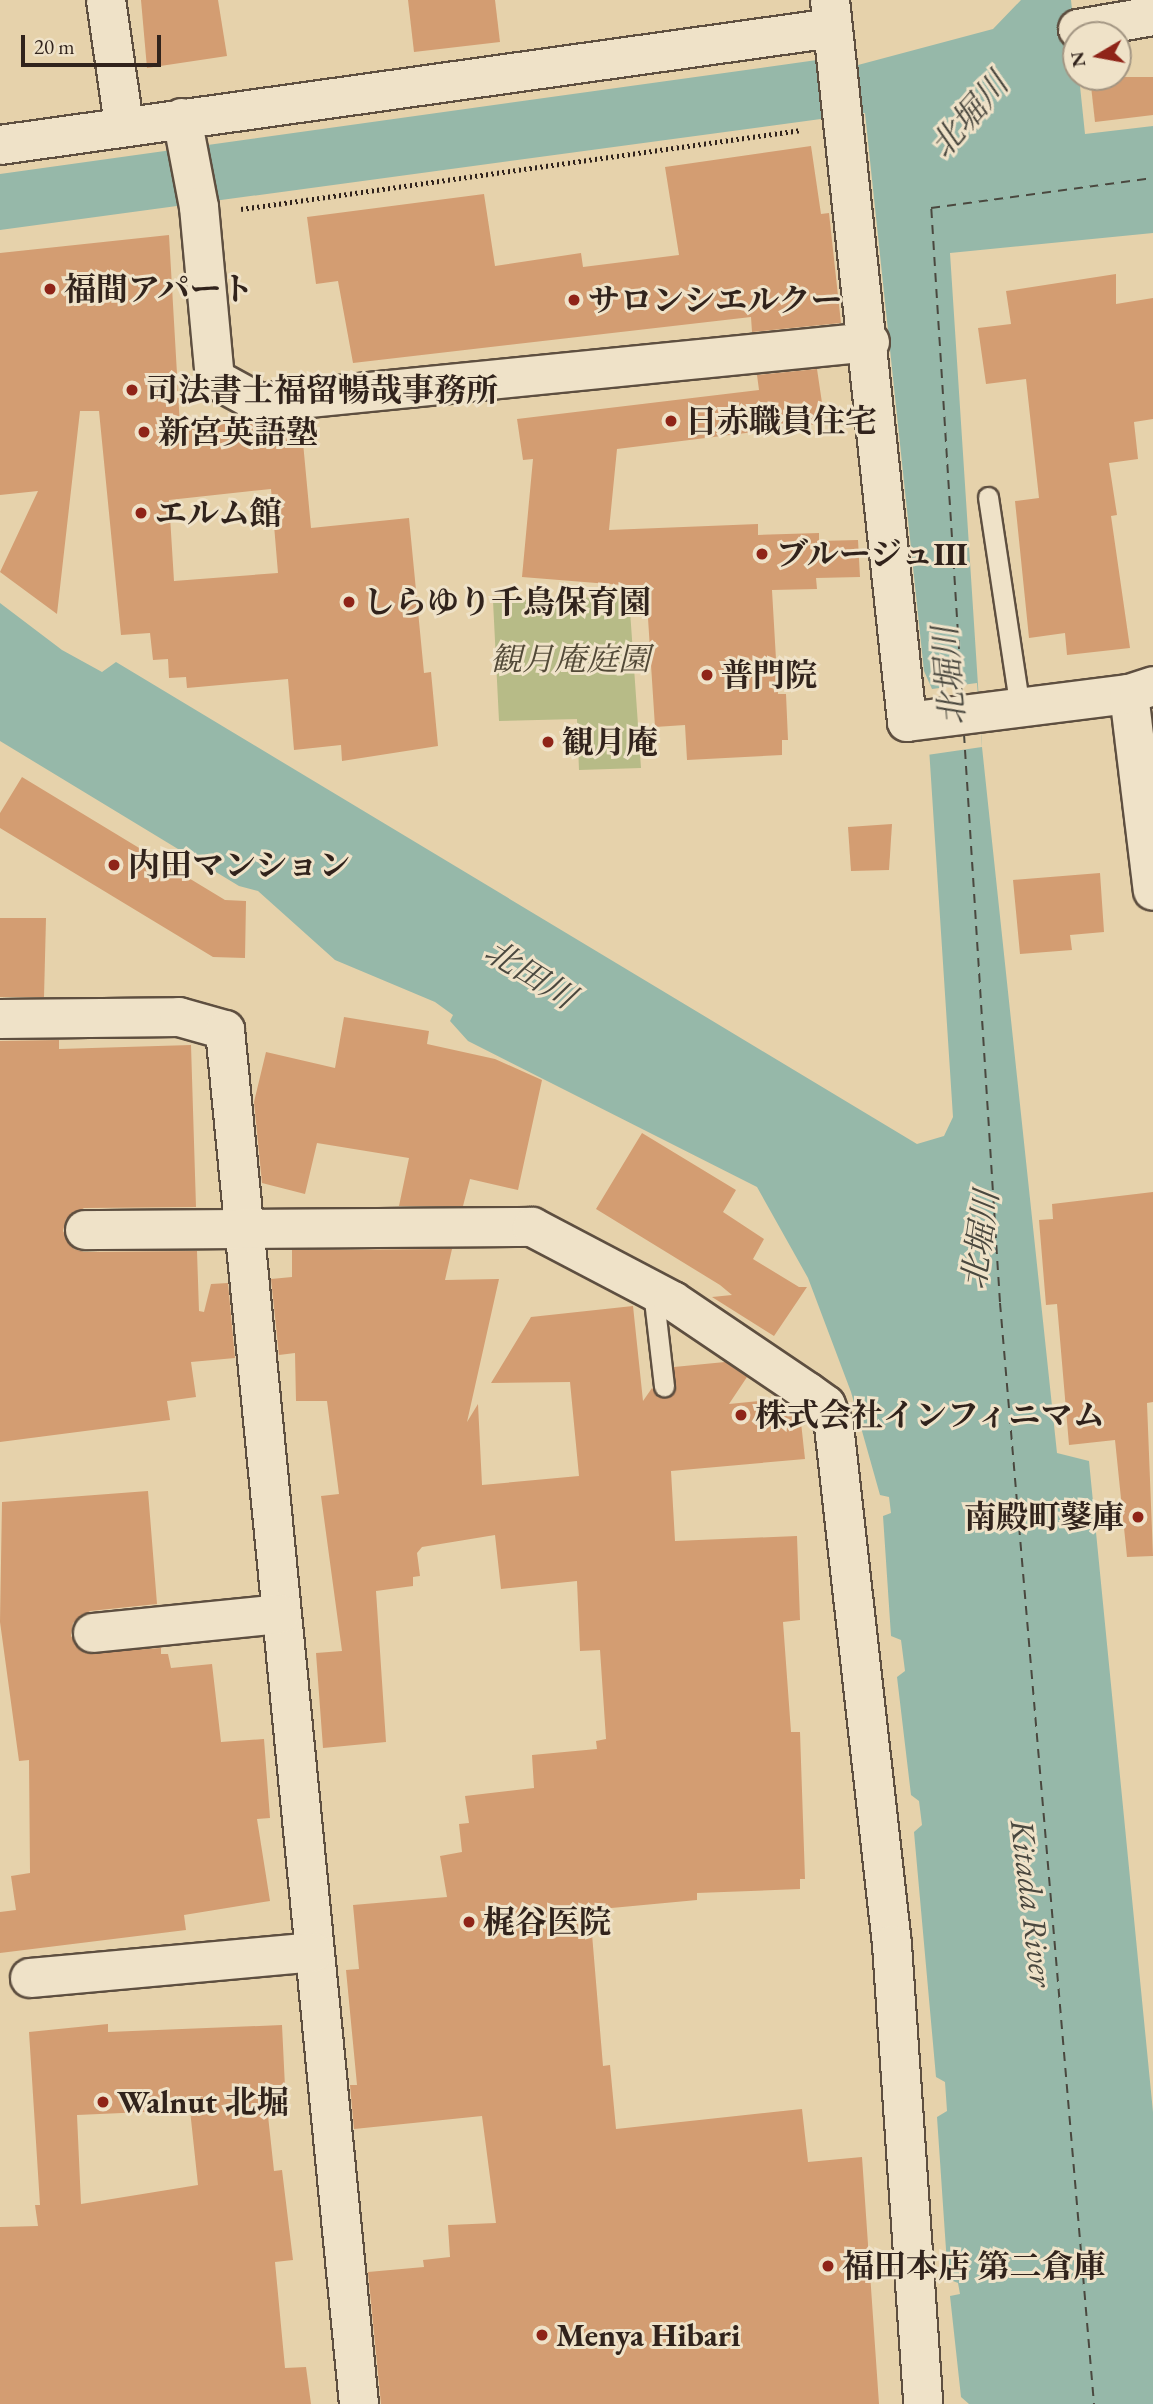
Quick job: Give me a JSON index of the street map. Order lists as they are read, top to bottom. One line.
{"water":["北堀川","北田川","Kitada River"],"parks":["観月庵庭園"],"places":["福間アパート","サロンシエルクー","司法書士福留暢哉事務所","日赤職員住宅","新宮英語塾","エルム館","ブルージュⅢ","しらゆり千鳥保育園","普門院","観月庵","内田マンション","株式会社インフィニマム","南殿町鼕庫","梶谷医院","Walnut 北堀","福田本店 第二倉庫","Menya Hibari"],"scale_bar":"20 m","north":"left"}
